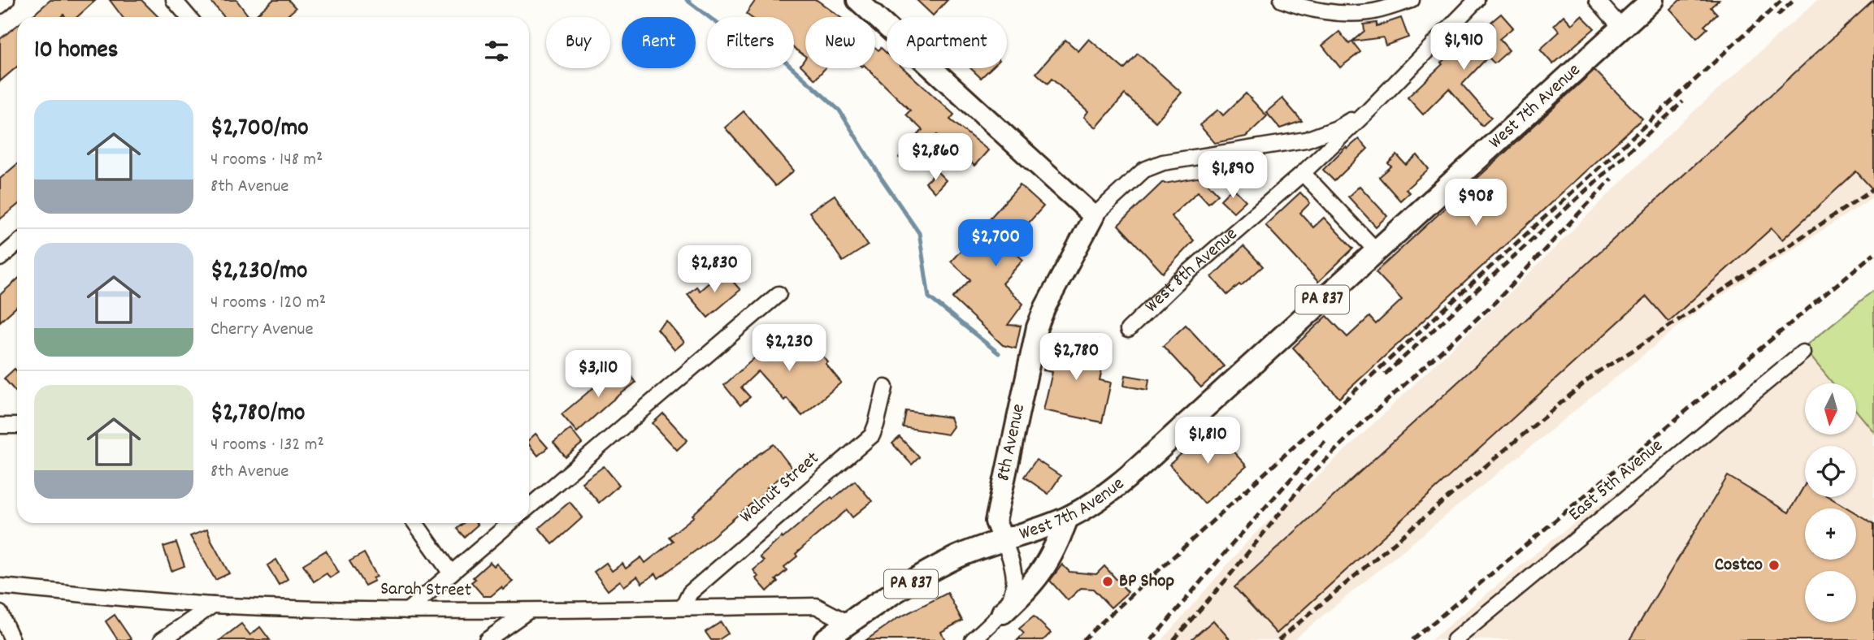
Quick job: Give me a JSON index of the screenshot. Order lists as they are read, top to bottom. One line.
{"streets":{"main road":["West 7th Avenue","PA 837"],"street":["West 8th Avenue","8th Avenue","East 5th Avenue","Walnut Street","Sarah Street"]},"crossings":[["West 7th Avenue","PA 837"],["West 7th Avenue","8th Avenue"],["West 8th Avenue","8th Avenue"],["PA 837","8th Avenue"],["PA 837","Sarah Street"],["Walnut Street","Sarah Street"]],"places":["Costco","BP Shop"],"north":"bottom","page":{"chip":["Buy","Rent","Filters","New","Apartment"],"heading":"10 homes","price":["$1,910","$2,860","$1,890","$908","$2,700","$2,830","$2,230","$2,780","$3,110","$1,810"],"list":[{"name":"$2,700/mo","note":"4 rooms · 148 m² · 8th Avenue"},{"name":"$2,230/mo","note":"4 rooms · 120 m² · Cherry Avenue"},{"name":"$2,780/mo","note":"4 rooms · 132 m² · 8th Avenue"}],"map_buttons":["+","−"]}}
